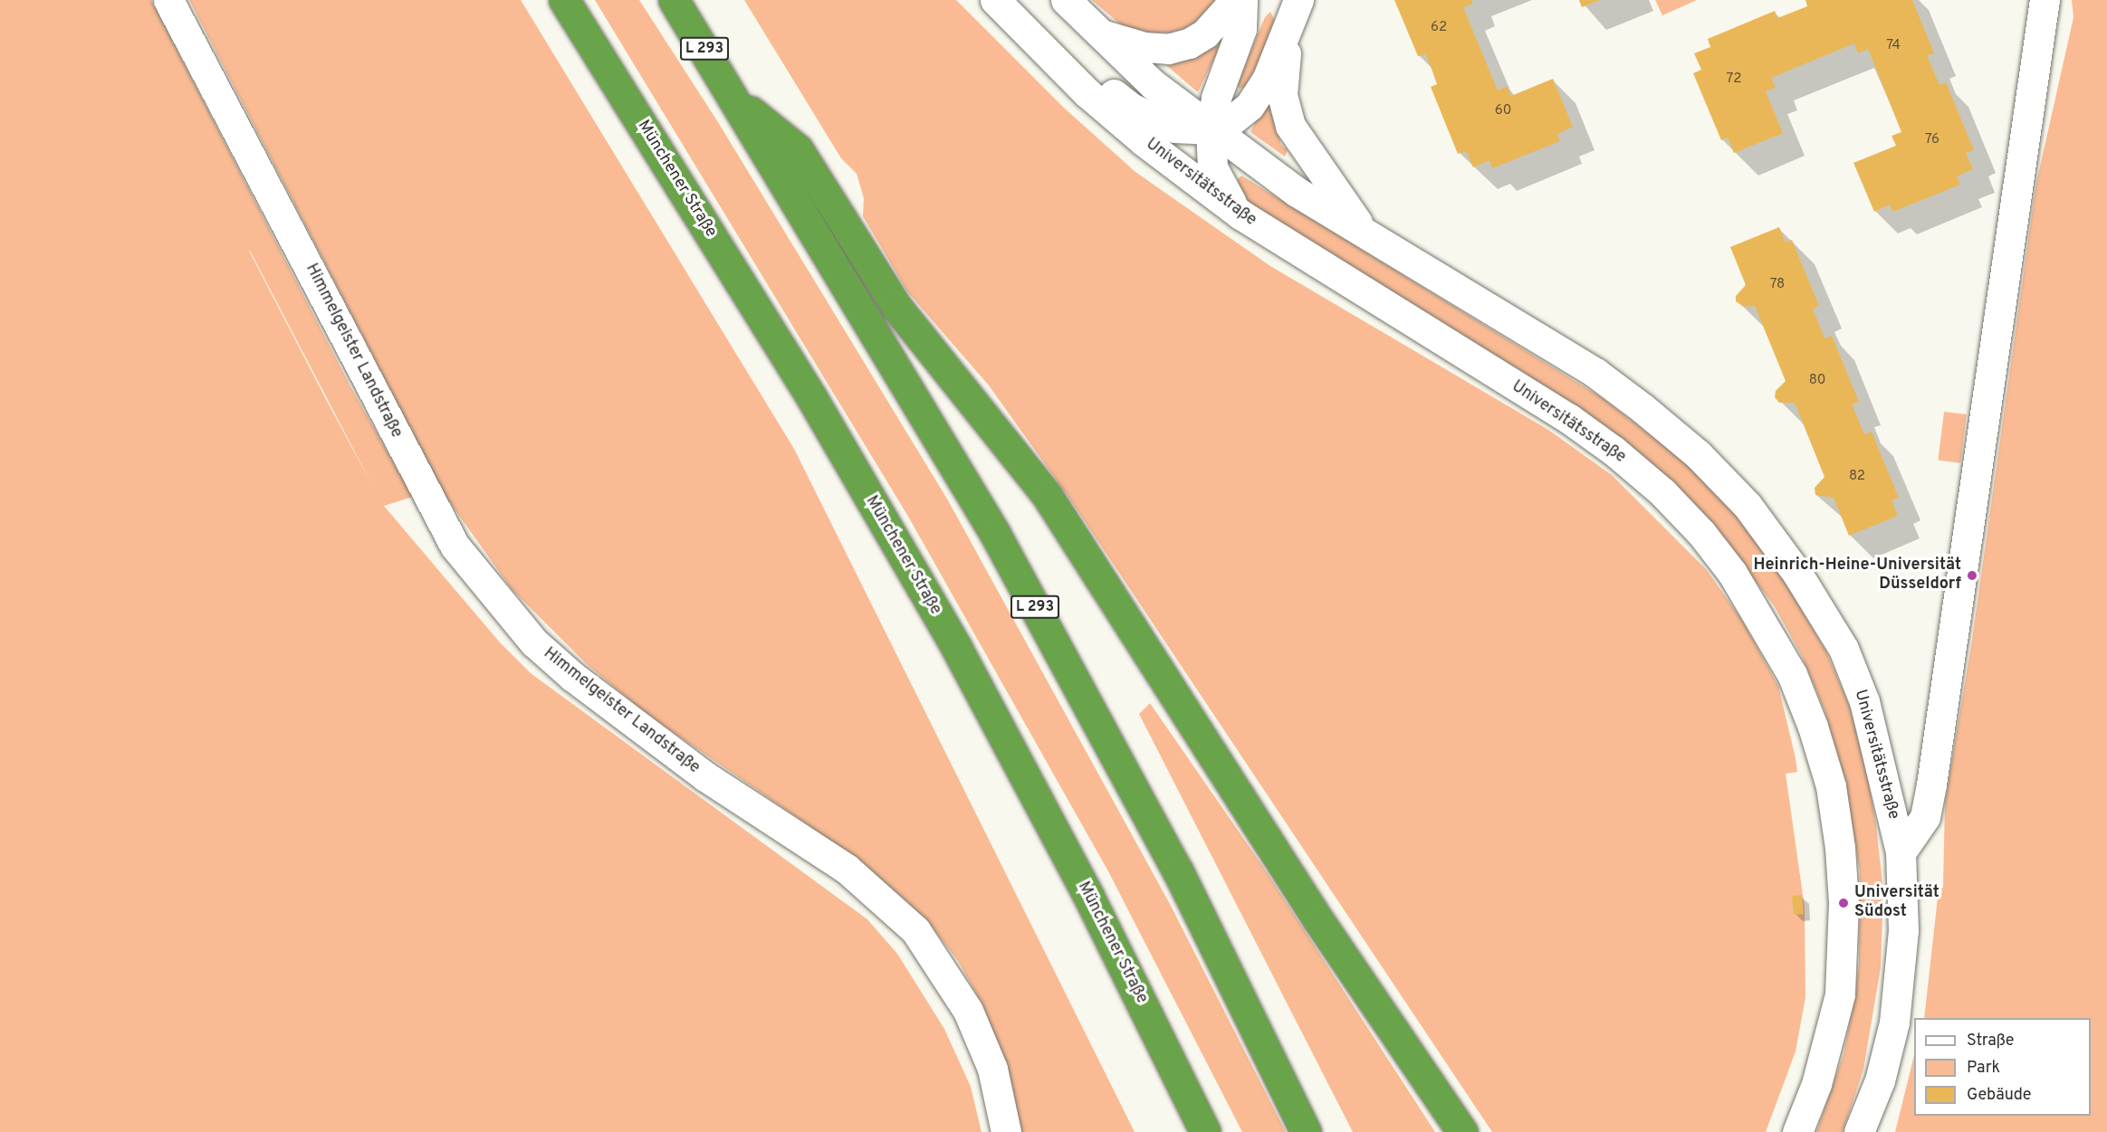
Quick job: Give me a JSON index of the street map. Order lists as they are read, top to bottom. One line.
{"streets":{"highway":["L 293","Münchener Straße"],"street":["Universitätsstraße","Himmelgeister Landstraße"]},"places":["Heinrich-Heine-Universität Düsseldorf","Universität Südost"],"house_numbers":["62","74","72","60","76","78","80","82"],"legend":["Straße","Park","Gebäude"]}
